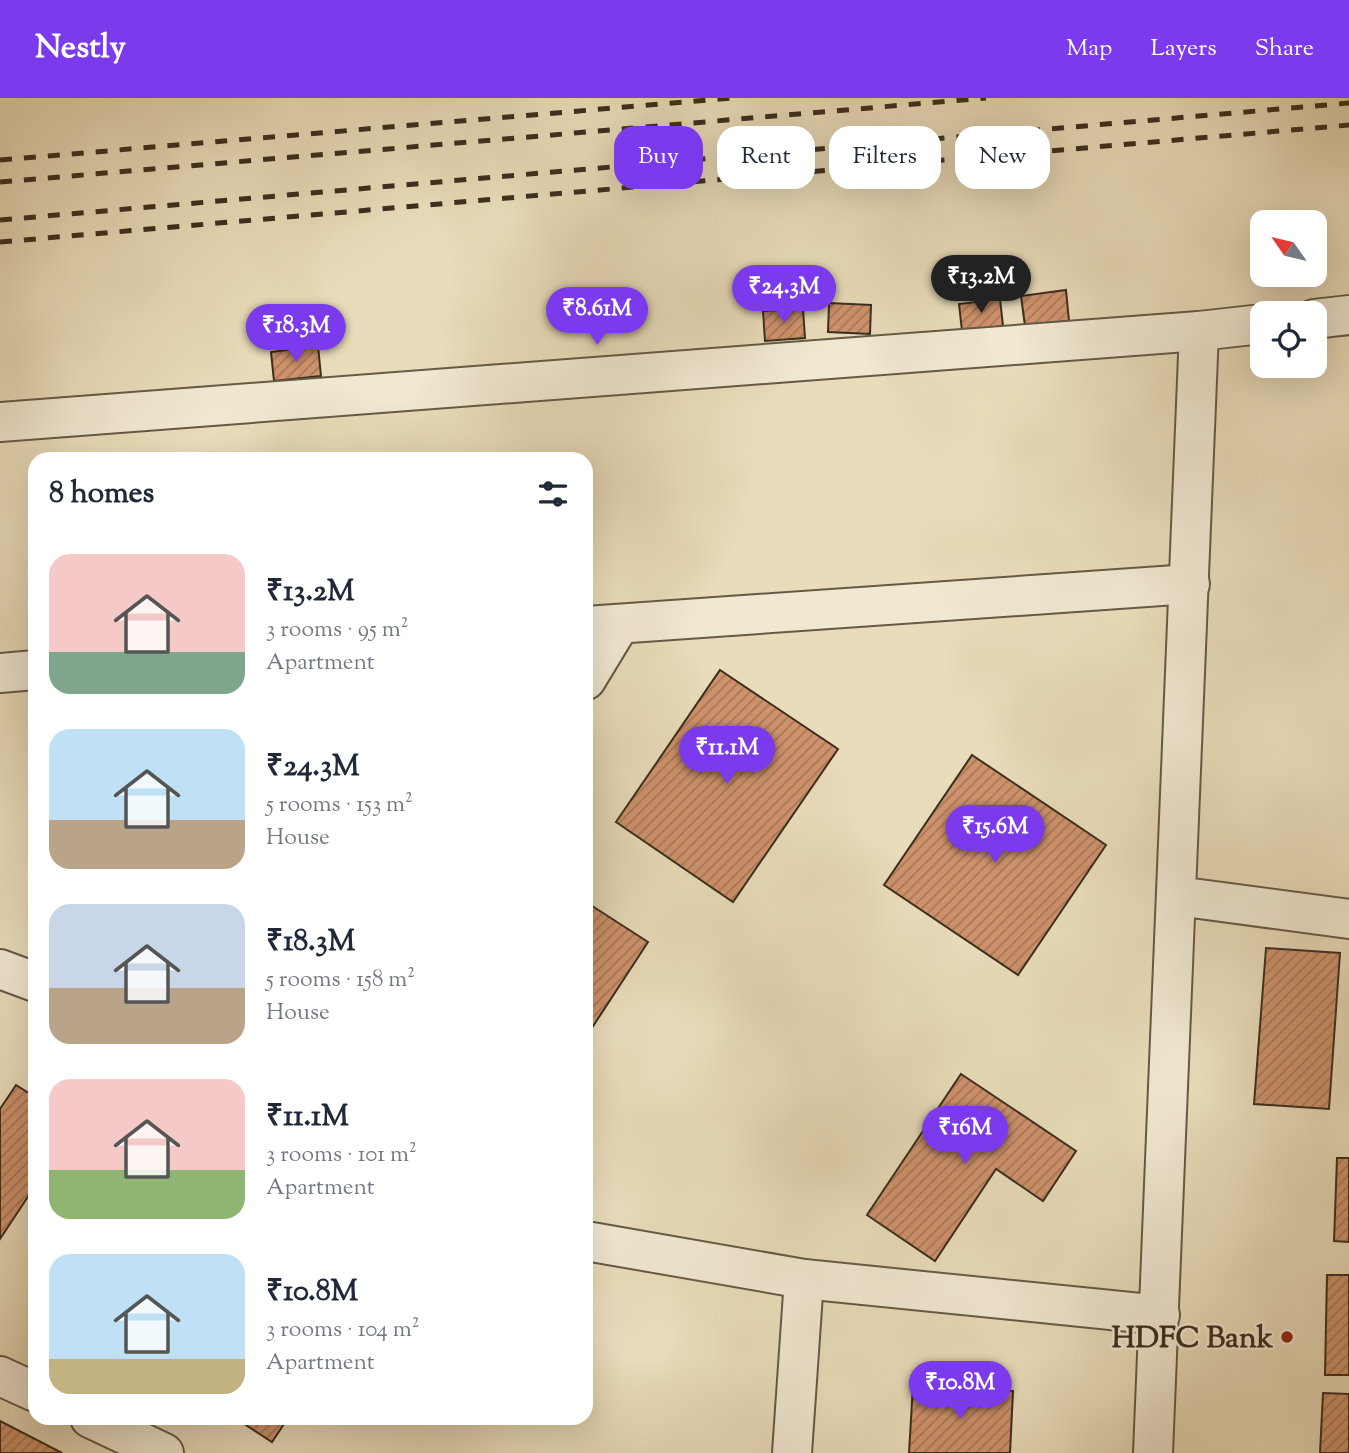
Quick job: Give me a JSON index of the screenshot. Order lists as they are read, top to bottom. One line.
{"places":["HDFC Bank"],"north":"top left","page":{"header":"Nestly","nav":["Map","Layers","Share"],"chip":["Buy","Rent","Filters","New"],"price":["₹13.2M","₹24.3M","₹8.61M","₹18.3M","₹11.1M","₹15.6M","₹16M","₹10.8M"],"heading":"8 homes","list":[{"name":"₹13.2M","note":"3 rooms · 95 m² · Apartment"},{"name":"₹24.3M","note":"5 rooms · 153 m² · House"},{"name":"₹18.3M","note":"5 rooms · 158 m² · House"},{"name":"₹11.1M","note":"3 rooms · 101 m² · Apartment"},{"name":"₹10.8M","note":"3 rooms · 104 m² · Apartment"}]}}
